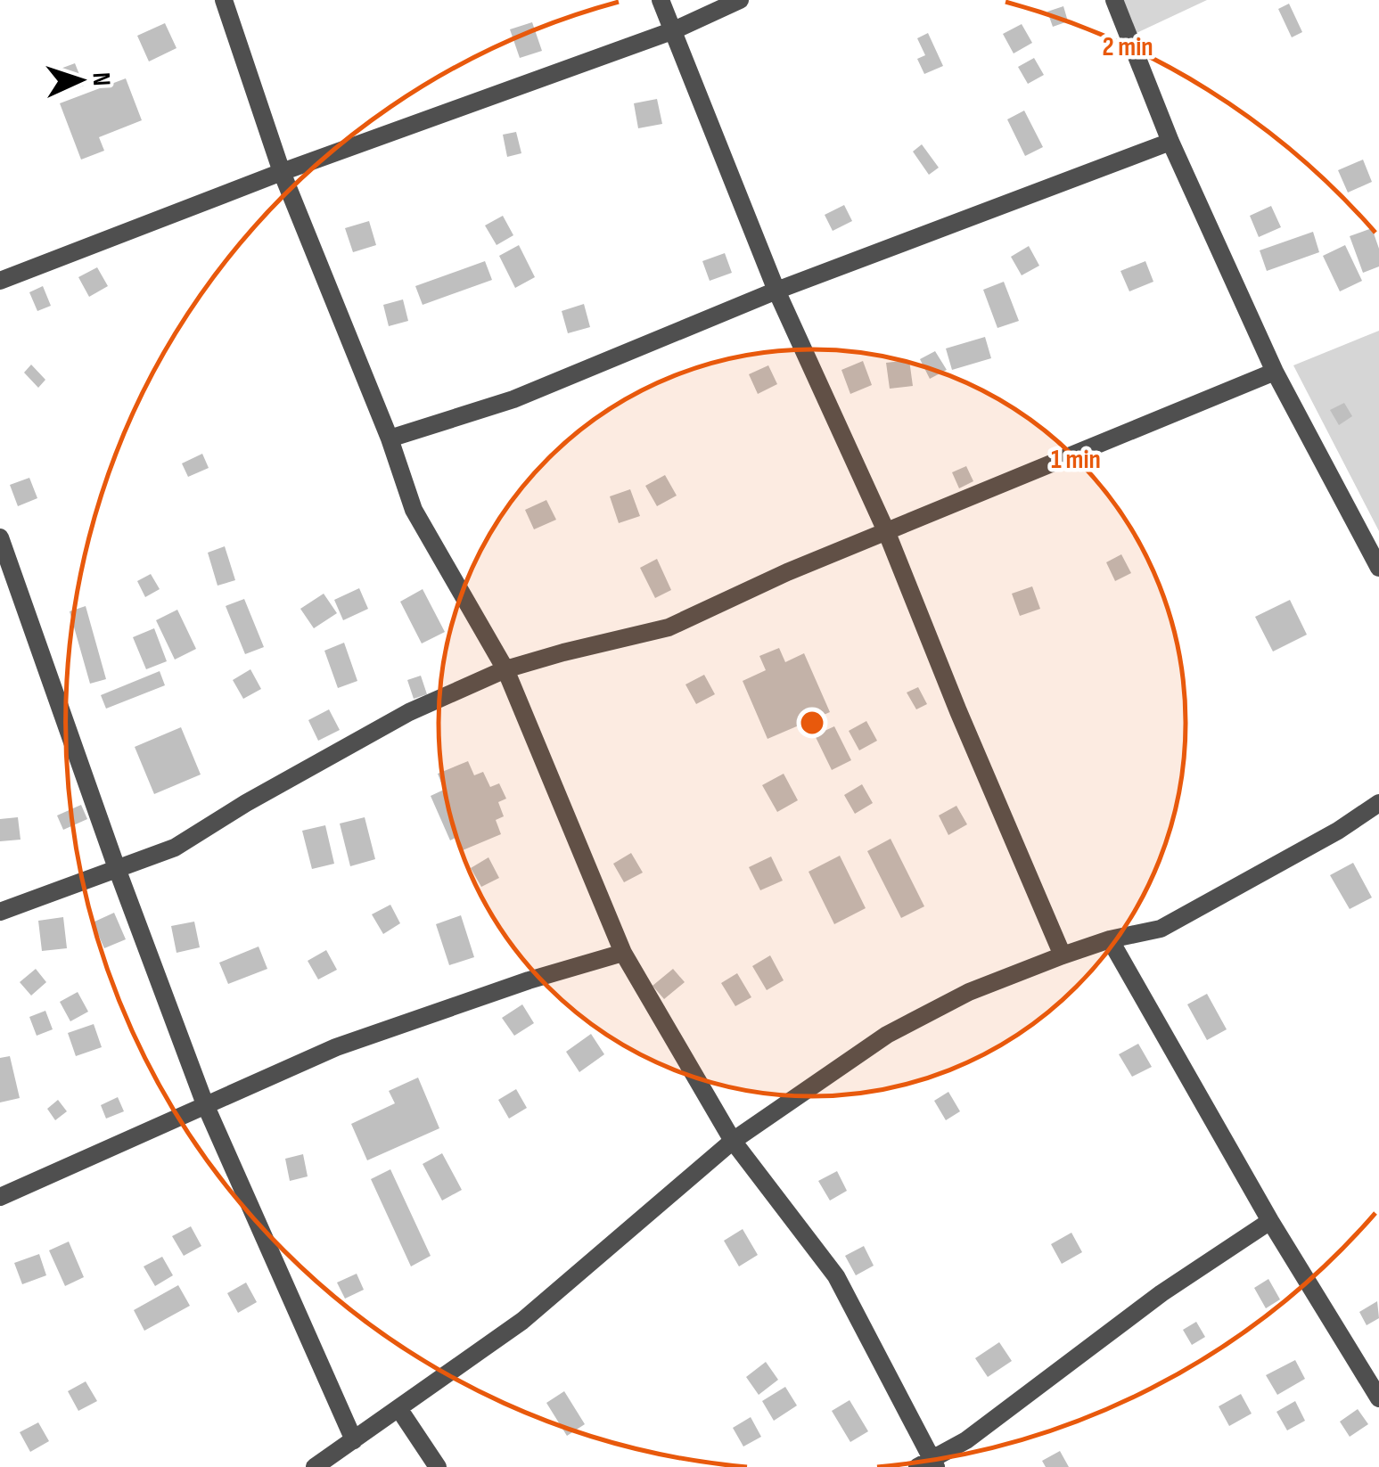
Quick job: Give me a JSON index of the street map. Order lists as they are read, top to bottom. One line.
{"north":"right","rings":["2 min","1 min"]}
